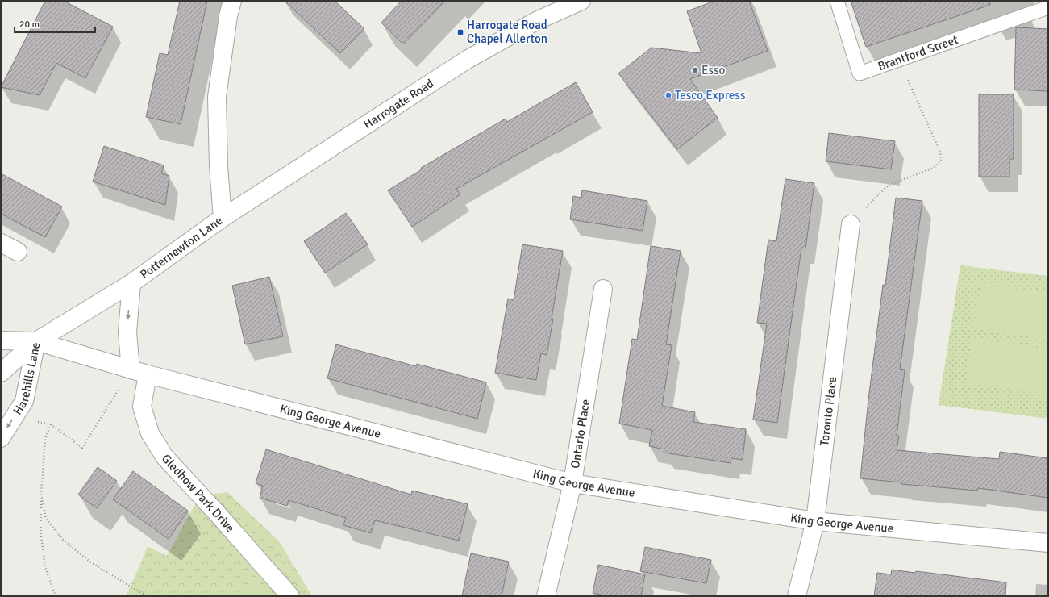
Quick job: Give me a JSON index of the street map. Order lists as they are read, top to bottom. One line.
{"streets":{"street":["Harrogate Road","Potternewton Lane","Harehills Lane","Toronto Place","King George Avenue","Ontario Place","Gledhow Park Drive"],"lane":["Brantford Street"]},"crossings":[["Harrogate Road","Potternewton Lane"],["Potternewton Lane","Harehills Lane"],["Potternewton Lane","King George Avenue"],["Harehills Lane","King George Avenue"],["Toronto Place","King George Avenue"],["King George Avenue","Ontario Place"],["King George Avenue","Gledhow Park Drive"]],"places":{"transit":["Harrogate Road Chapel Allerton"],"other":["Esso","Tesco Express"]},"scale_bar":"20 m"}
